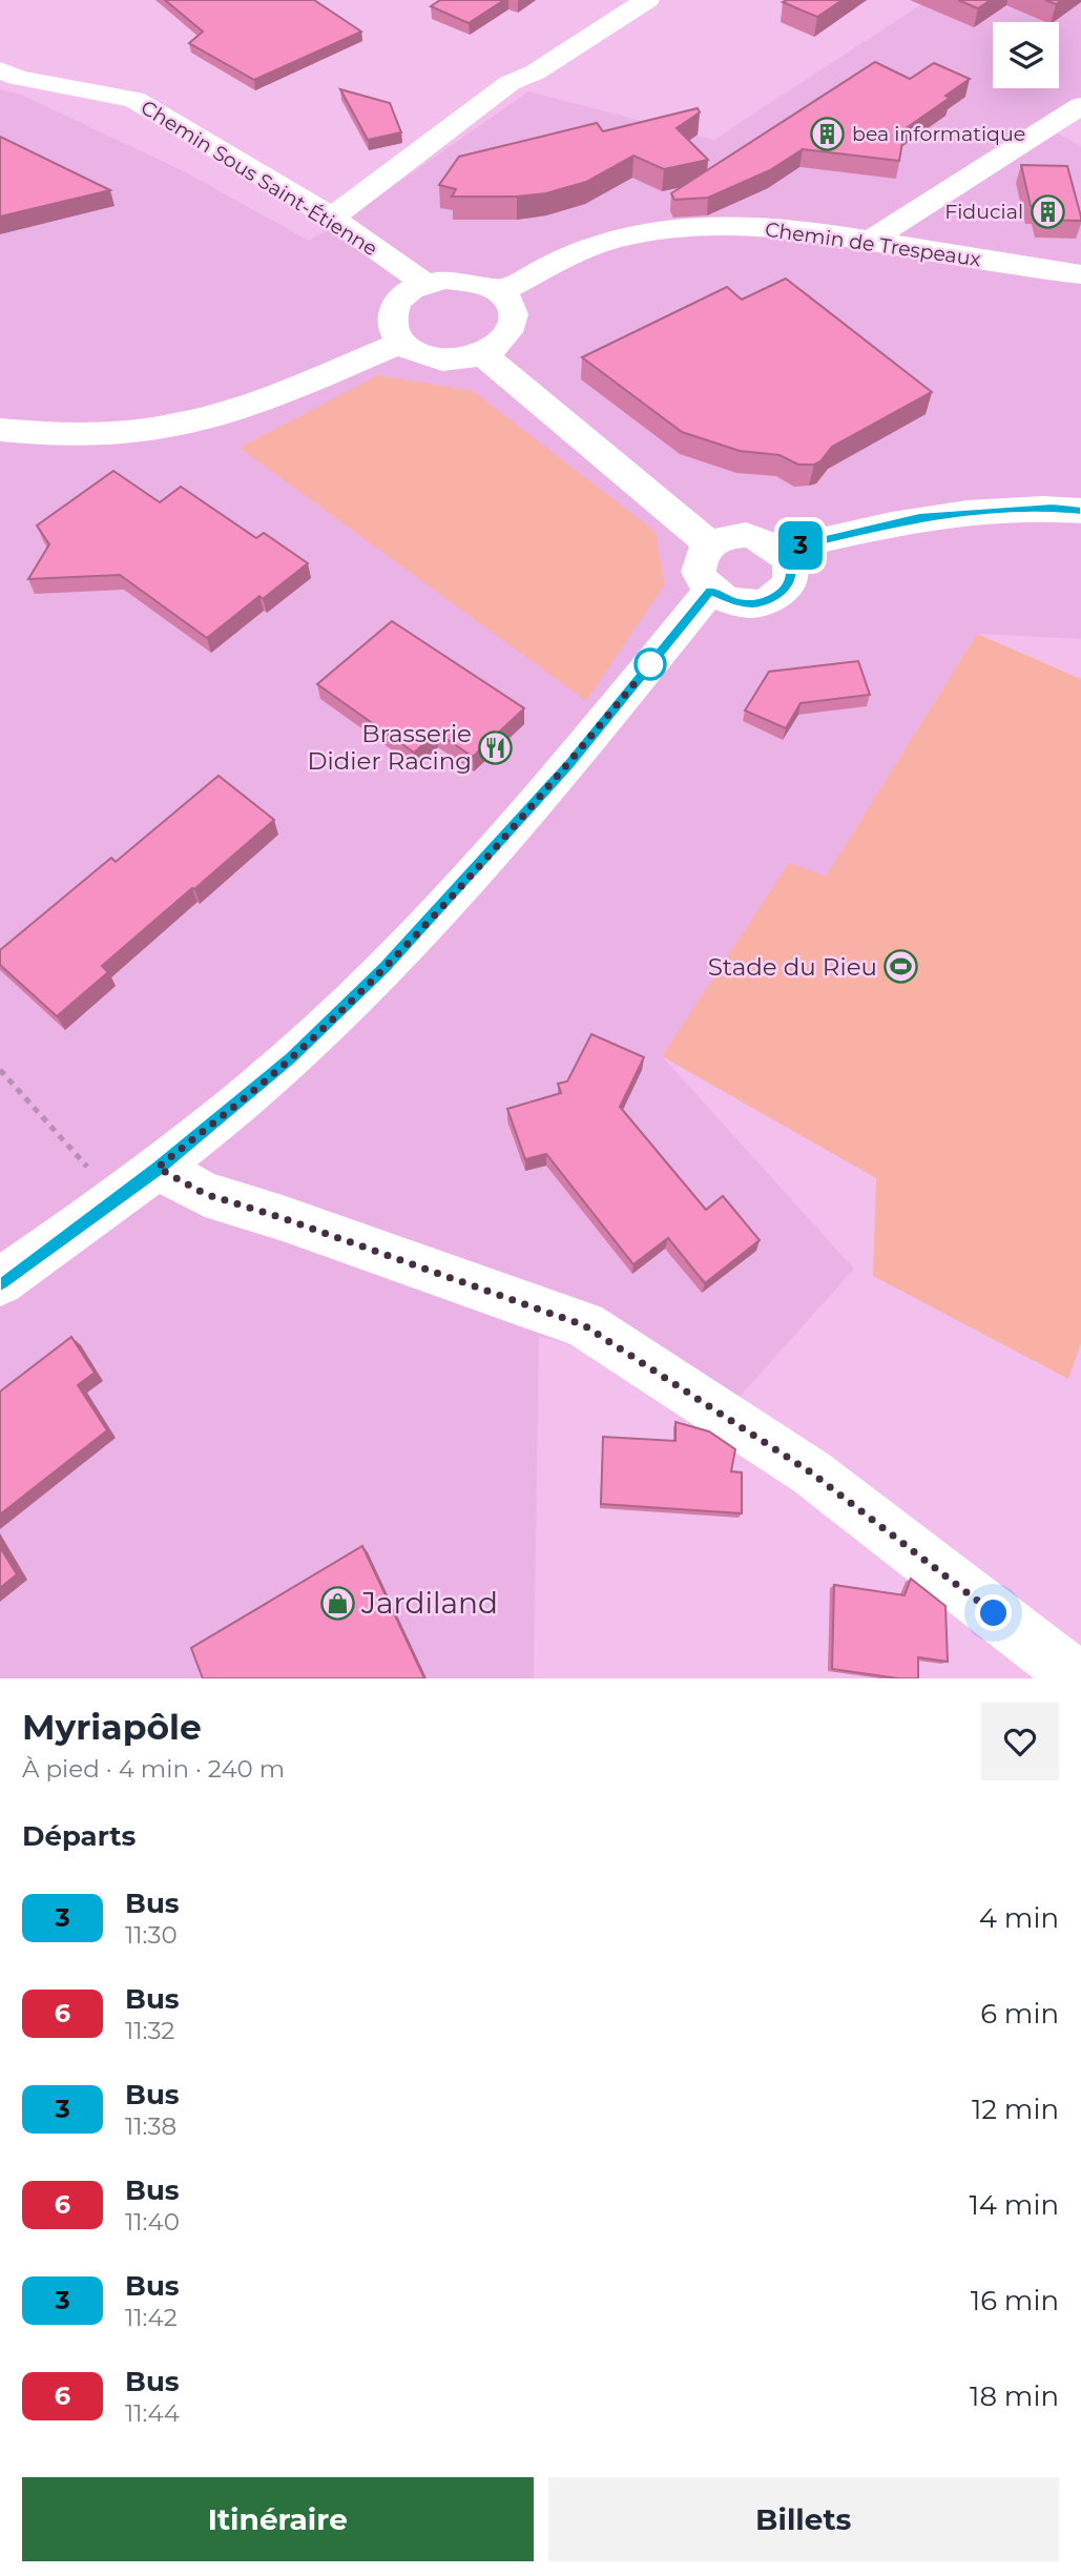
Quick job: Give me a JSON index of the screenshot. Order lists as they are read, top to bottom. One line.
{"streets":{"street":["Chemin Sous Saint-Étienne","Chemin de Trespeaux"]},"crossings":[["Chemin Sous Saint-Étienne","Chemin de Trespeaux"]],"places":{"building":["bea informatique","Fiducial"],"restaurant":["Brasserie Didier Racing"],"sports":["Stade du Rieu"],"shop":["Jardiland"]},"lines":["bus line 3"],"page":{"on_map":"3","heading":[["Myriapôle","À pied · 4 min · 240 m"],"Départs"],"list":[{"mark":"3","name":"Bus","note":"11:30","value":"4 min"},{"mark":"6","name":"Bus","note":"11:32","value":"6 min"},{"mark":"3","name":"Bus","note":"11:38","value":"12 min"},{"mark":"6","name":"Bus","note":"11:40","value":"14 min"},{"mark":"3","name":"Bus","note":"11:42","value":"16 min"},{"mark":"6","name":"Bus","note":"11:44","value":"18 min"}],"buttons":["Itinéraire","Billets"]}}
